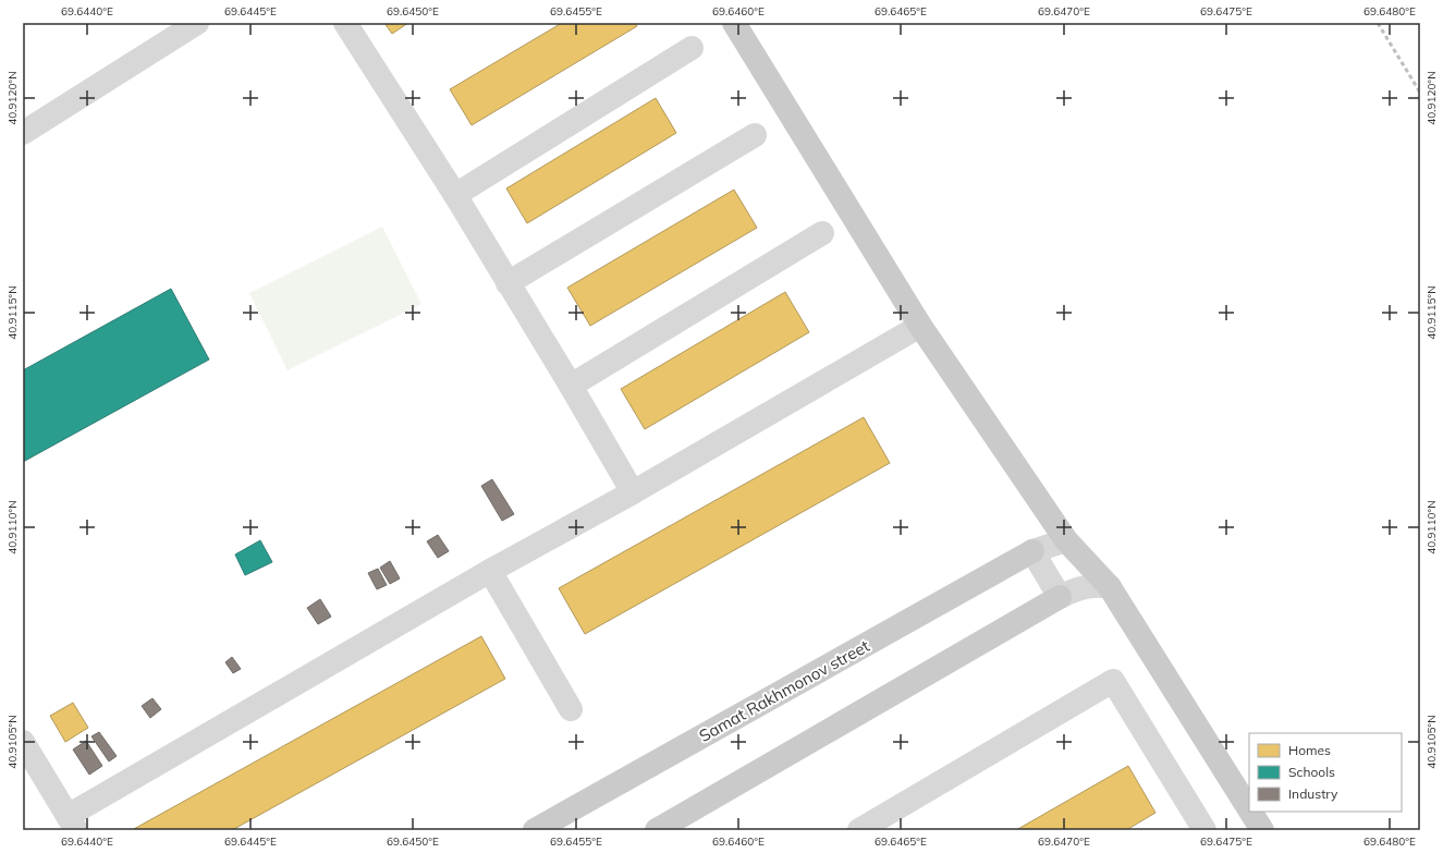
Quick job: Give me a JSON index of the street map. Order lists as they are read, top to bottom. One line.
{"streets":{"main road":["Samat Rakhmonov street"]},"legend":["Homes","Schools","Industry"],"coordinates":["69.6440°E","69.6445°E","69.6450°E","69.6455°E","69.6460°E","69.6465°E","69.6470°E","69.6475°E","69.6480°E","40.9120°N","40.9115°N","40.9110°N","40.9105°N"]}
